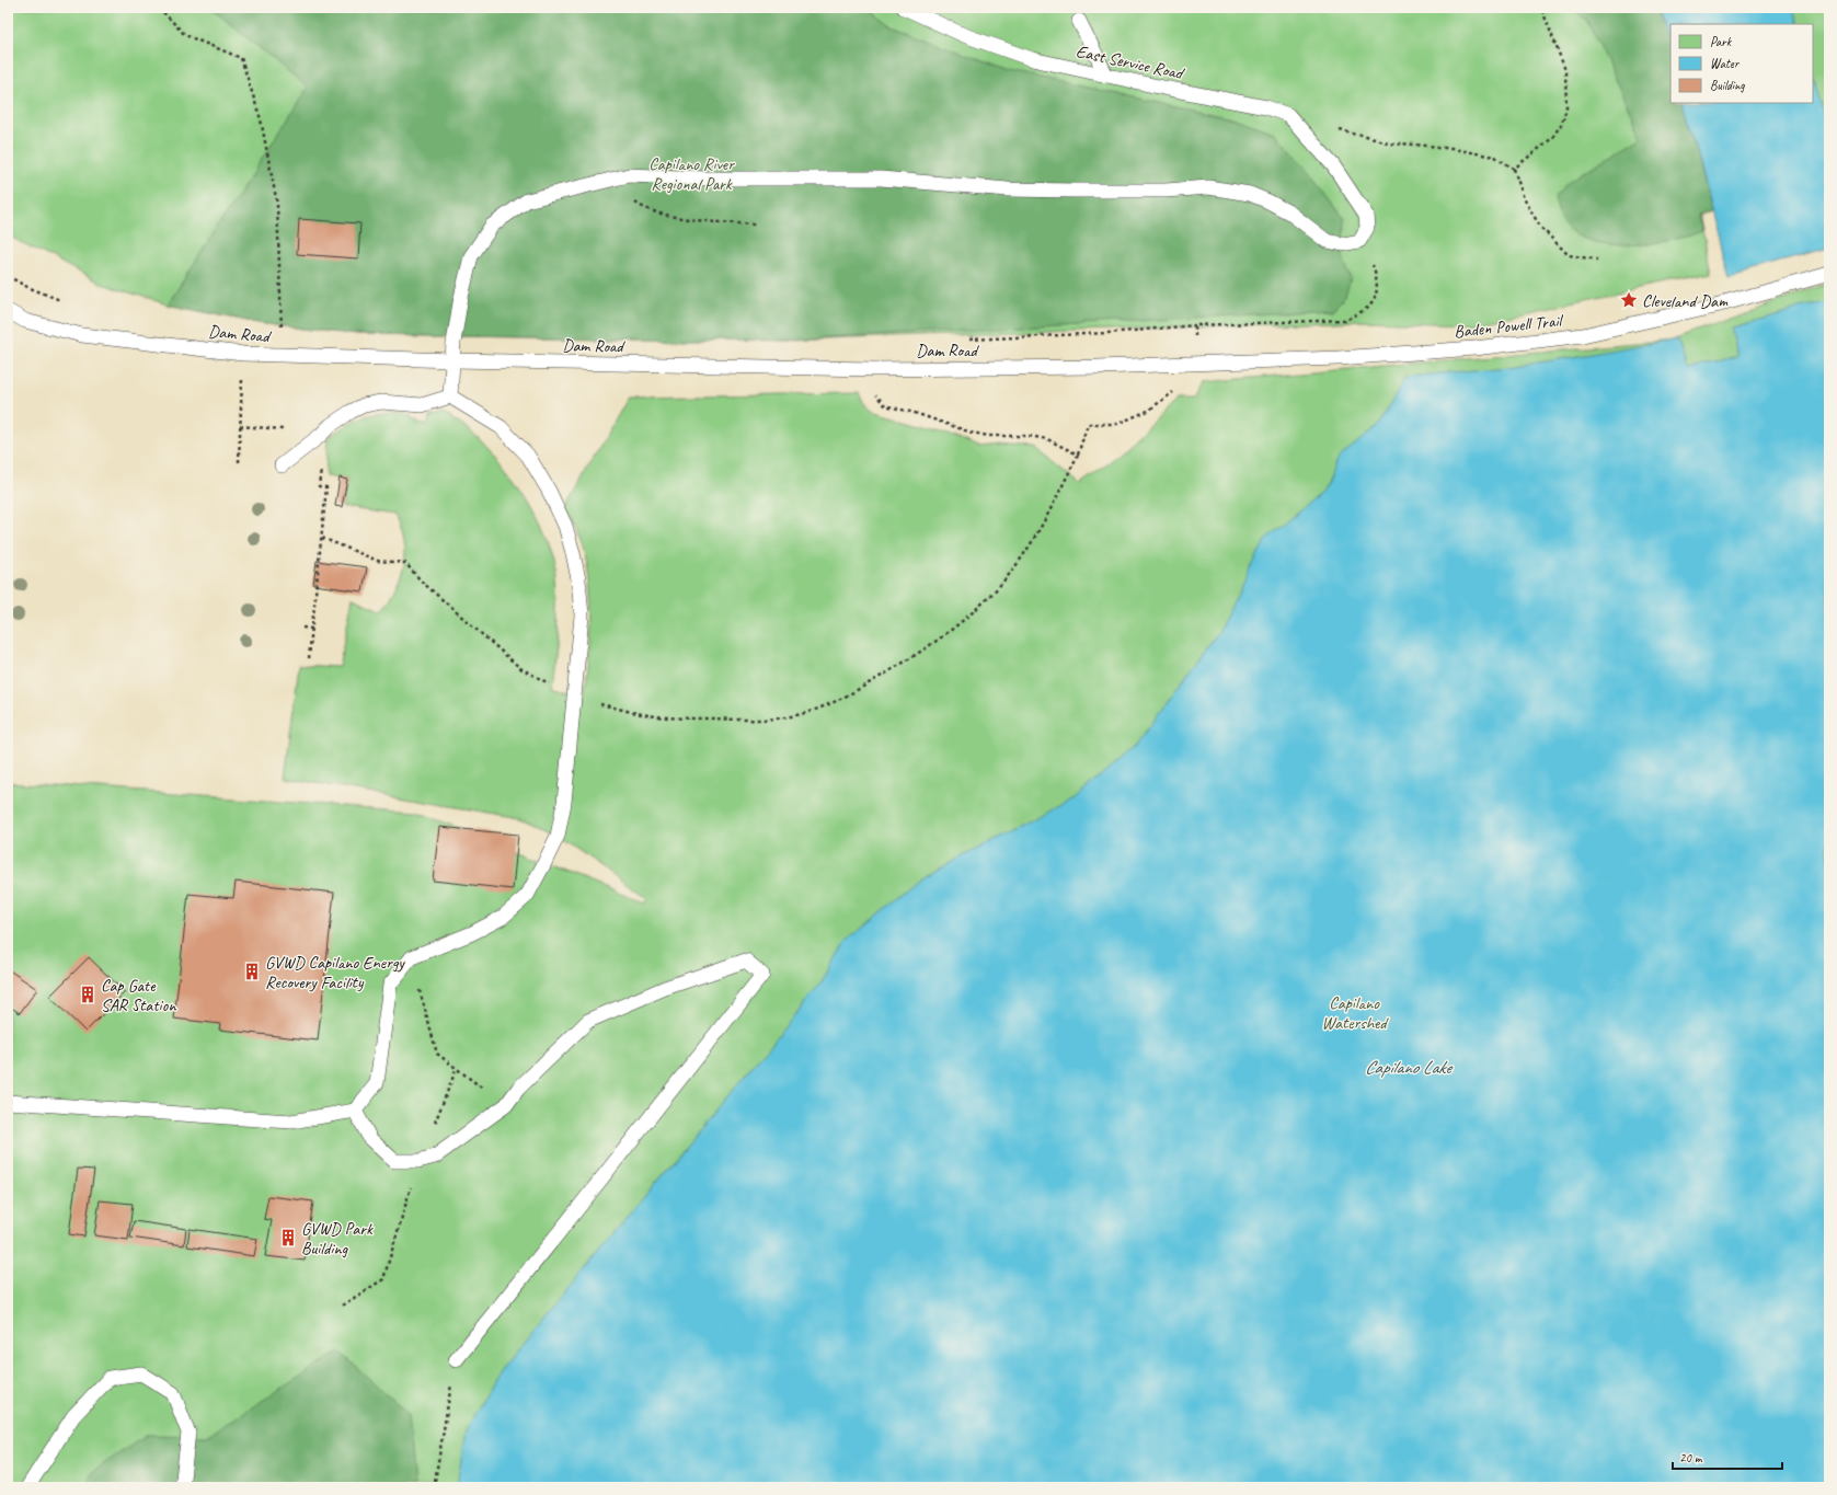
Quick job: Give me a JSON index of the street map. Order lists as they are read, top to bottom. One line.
{"streets":{"lane":["East Service Road","Baden Powell Trail","Dam Road"]},"crossings":[["Baden Powell Trail","Dam Road"]],"water":["Capilano Lake"],"parks":["Capilano River Regional Park","Capilano Watershed"],"places":{"place":["Cleveland Dam"],"building":["GVWD Capilano Energy Recovery Facility","Cap Gate SAR Station","GVWD Park Building"]},"legend":["Park","Water","Building"],"scale_bar":"20 m"}
